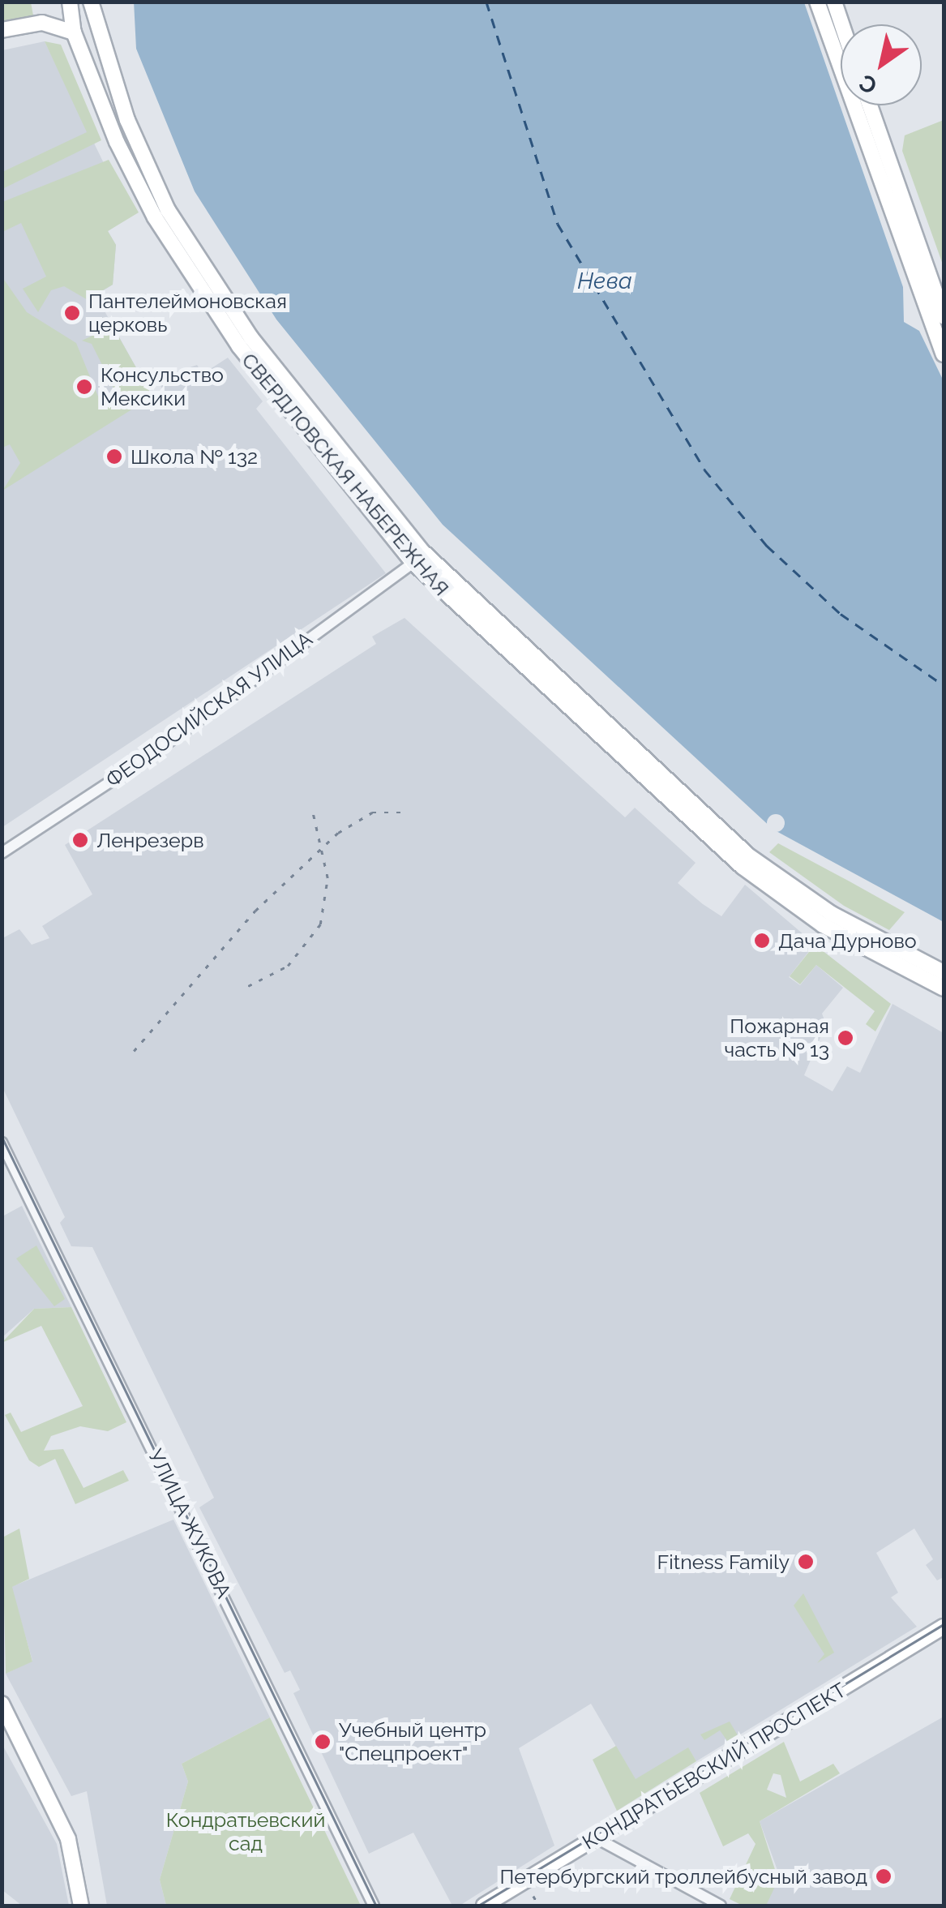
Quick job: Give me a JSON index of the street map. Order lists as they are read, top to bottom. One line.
{"streets":{"main road":["СВЕРДЛОВСКАЯ НАБЕРЕЖНАЯ","КОНДРАТЬЕВСКИЙ ПРОСПЕКТ"],"street":["ФЕОДОСИЙСКАЯ УЛИЦА","УЛИЦА ЖУКОВА"]},"crossings":[["СВЕРДЛОВСКАЯ НАБЕРЕЖНАЯ","ФЕОДОСИЙСКАЯ УЛИЦА"]],"water":["Нева"],"parks":["Кондратьевский сад"],"places":["Пантелеймоновская церковь","Консульство Мексики","Школа № 132","Ленрезерв","Дача Дурново","Пожарная часть № 13","Fitness Family","Учебный центр \"Спецпроект\"","Петербургский троллейбусный завод"],"north":"bottom left"}
